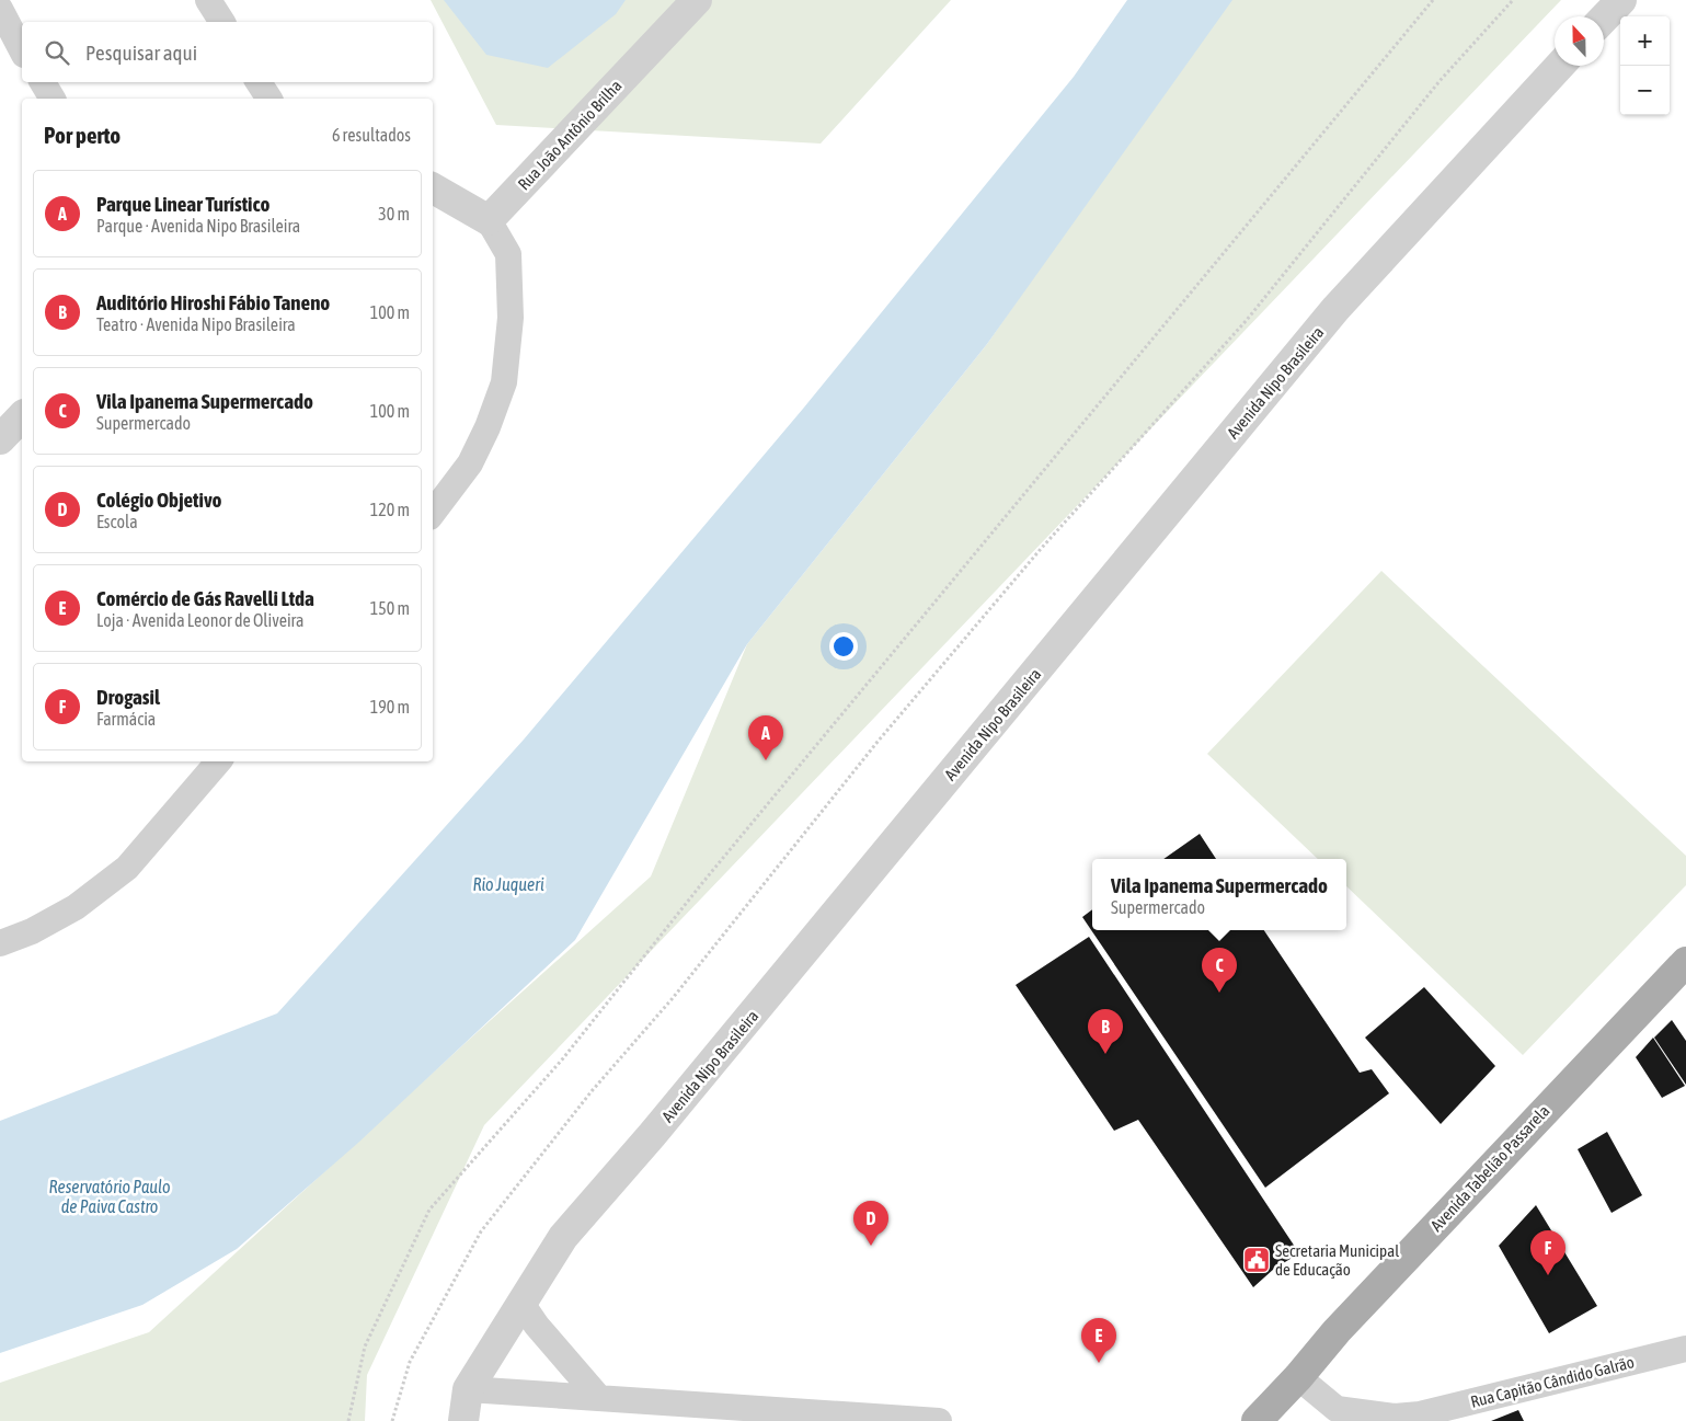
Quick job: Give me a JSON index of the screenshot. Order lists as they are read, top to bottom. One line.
{"streets":{"main road":["Avenida Tabelião Passarela"],"street":["Rua João Antônio Brilha","Avenida Nipo Brasileira","Rua Capitão Cândido Galrão"]},"crossings":[["Avenida Tabelião Passarela","Rua Capitão Cândido Galrão"]],"water":["Rio Juqueri","Reservatório Paulo de Paiva Castro"],"places":{"public building":["Secretaria Municipal de Educação"]},"north":"top","page":{"map_buttons":["+","−"],"search":"Pesquisar aqui","heading":["Por perto","6 resultados"],"list":[{"mark":"A","name":"Parque Linear Turístico","note":"Parque · Avenida Nipo Brasileira","value":"30 m"},{"mark":"B","name":"Auditório Hiroshi Fábio Taneno","note":"Teatro · Avenida Nipo Brasileira","value":"100 m"},{"mark":"C","name":"Vila Ipanema Supermercado","note":"Supermercado","value":"100 m"},{"mark":"D","name":"Colégio Objetivo","note":"Escola","value":"120 m"},{"mark":"E","name":"Comércio de Gás Ravelli Ltda","note":"Loja · Avenida Leonor de Oliveira","value":"150 m"},{"mark":"F","name":"Drogasil","note":"Farmácia","value":"190 m"}],"pins":["A","C","B","D","F","E"],"popup":["Vila Ipanema Supermercado","Supermercado"]}}
